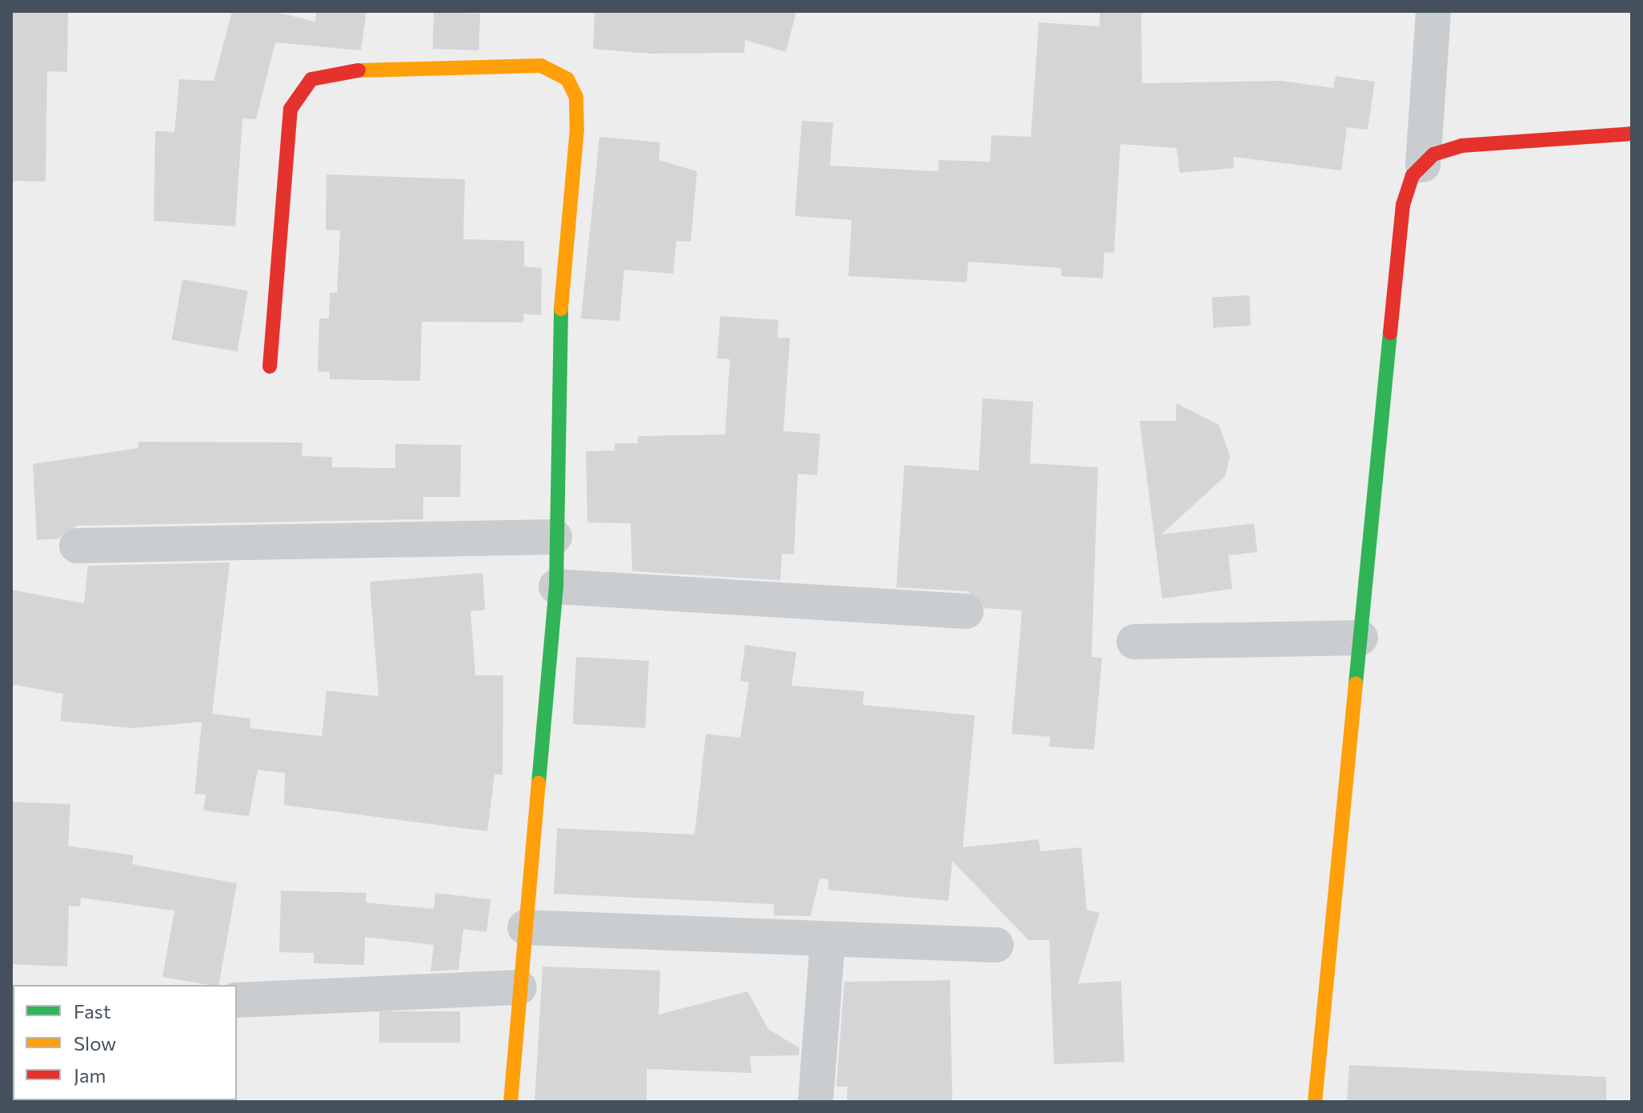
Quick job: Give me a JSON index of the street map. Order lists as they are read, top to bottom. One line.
{"legend":["Fast","Slow","Jam"]}
